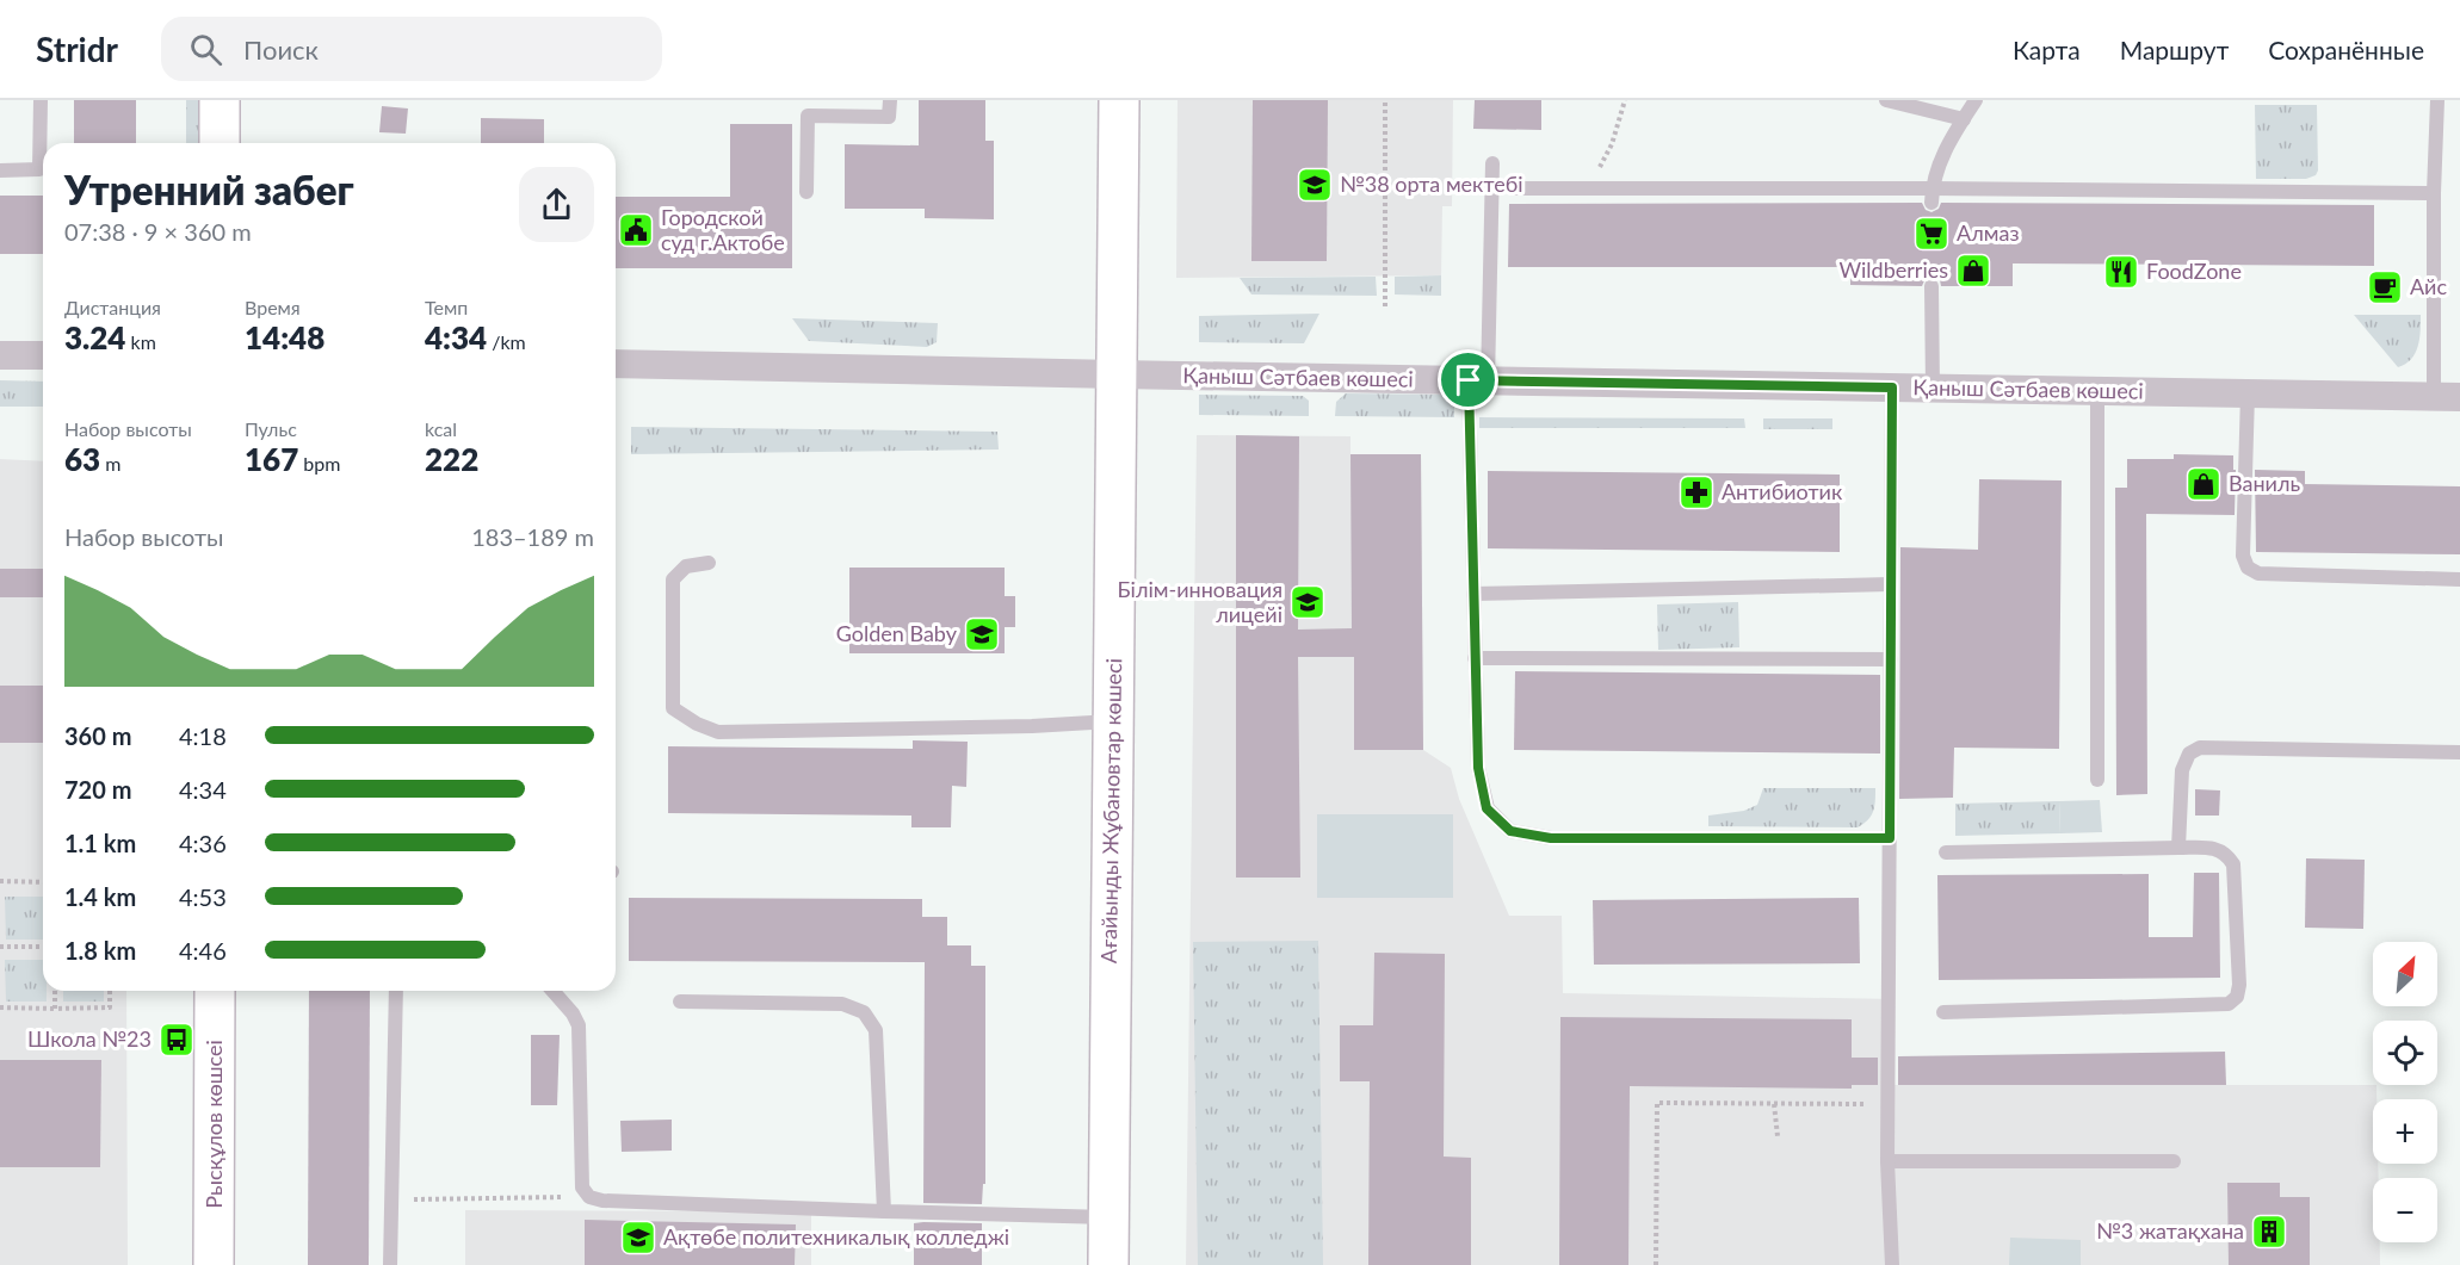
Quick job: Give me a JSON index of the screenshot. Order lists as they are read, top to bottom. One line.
{"streets":{"street":["Қаныш Сәтбаев көшесі","Ағайынды Жұбановтар көшесі","Рысқұлов көшсеі"]},"crossings":[["Қаныш Сәтбаев көшесі","Ағайынды Жұбановтар көшесі"]],"places":{"school or university":["№38 орта мектебі","Білім-инновация лицейі","Golden Baby","Ақтөбе политехникалық колледжі"],"public building":["Городской суд г.Актобе"],"supermarket":["Алмаз"],"shop":["Wildberries","Ваниль"],"restaurant":["FoodZone"],"cafe":["Айс"],"pharmacy":["Антибиотик"],"bus stop":["Школа №23"],"building":["№3 жатақхана"]},"north":"top right","page":{"header":"Stridr","search":"Поиск","nav":["Карта","Маршрут","Сохранённые"],"heading":["Утренний забег","07:38 · 9 × 360 m"],"stats":[["Дистанция","3.24 km"],["Время","14:48"],["Темп","4:34 /km"],["Набор высоты","63 m"],["Пульс","167 bpm"],["kcal","222"]],"chart":["Набор высоты","183–189 m"],"list":[{"name":"360 m","note":"4:18"},{"name":"720 m","note":"4:34"},{"name":"1.1 km","note":"4:36"},{"name":"1.4 km","note":"4:53"},{"name":"1.8 km","note":"4:46"}],"map_buttons":["+","−"]}}
